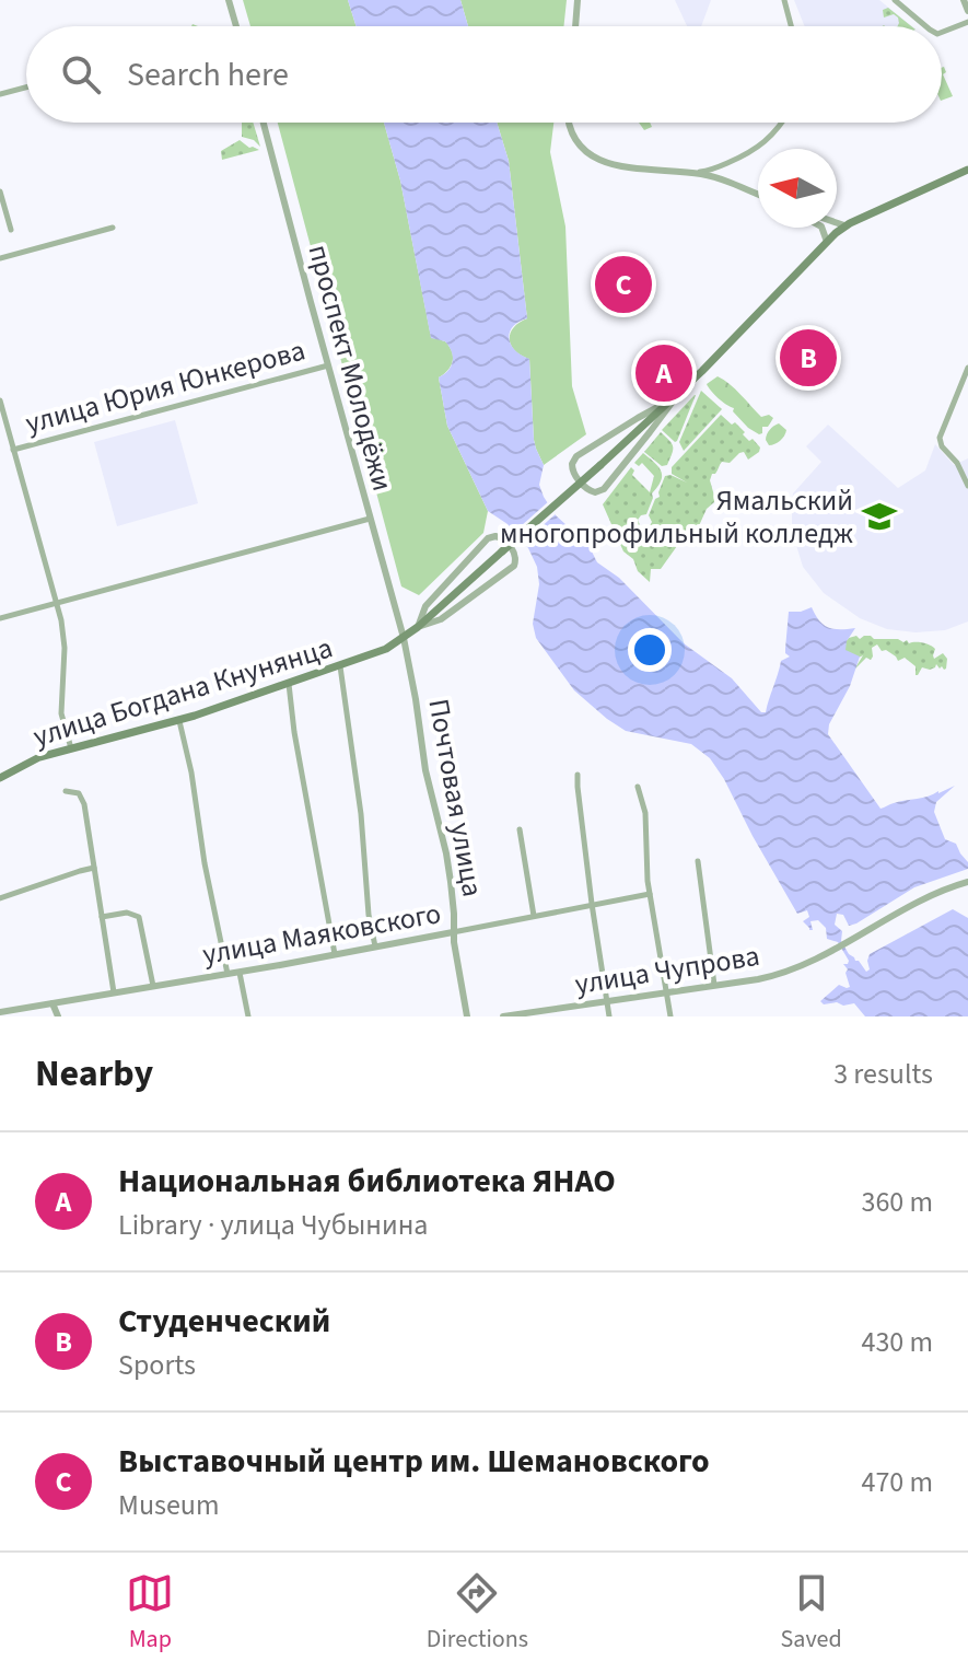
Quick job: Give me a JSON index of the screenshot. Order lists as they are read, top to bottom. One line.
{"streets":{"main road":["улица Богдана Кнунянца"],"street":["проспект Молодёжи","улица Юрия Юнкерова","Почтовая улица","улица Маяковского","улица Чупрова"]},"crossings":[["проспект Молодёжи","улица Юрия Юнкерова"],["проспект Молодёжи","улица Богдана Кнунянца"],["проспект Молодёжи","Почтовая улица"],["улица Богдана Кнунянца","Почтовая улица"],["Почтовая улица","улица Маяковского"]],"places":{"school or university":["Ямальский многопрофильный колледж"]},"north":"left","page":{"search":"Search here","pins":["C","B","A"],"heading":["Nearby","3 results"],"list":[{"mark":"A","name":"Национальная библиотека ЯНАО","note":"Library · улица Чубынина","value":"360 m"},{"mark":"B","name":"Студенческий","note":"Sports","value":"430 m"},{"mark":"C","name":"Выставочный центр им. Шемановского","note":"Museum","value":"470 m"}],"nav":["Map","Directions","Saved"]}}
